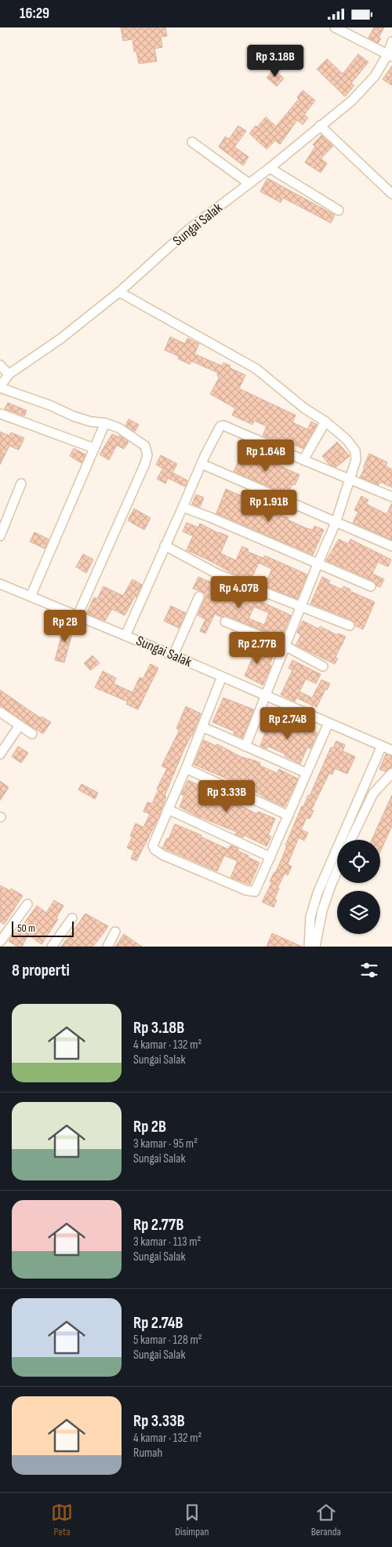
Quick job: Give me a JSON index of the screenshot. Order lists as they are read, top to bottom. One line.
{"streets":{"street":["Sungai Salak"]},"scale_bar":"50 m","page":{"status":"16:29","price":["Rp 3.18B","Rp 1.64B","Rp 1.91B","Rp 4.07B","Rp 2B","Rp 2.77B","Rp 2.74B","Rp 3.33B"],"scale":"50 m","heading":"8 properti","list":[{"name":"Rp 3.18B","note":"4 kamar · 132 m² · Sungai Salak"},{"name":"Rp 2B","note":"3 kamar · 95 m² · Sungai Salak"},{"name":"Rp 2.77B","note":"3 kamar · 113 m² · Sungai Salak"},{"name":"Rp 2.74B","note":"5 kamar · 128 m² · Sungai Salak"},{"name":"Rp 3.33B","note":"4 kamar · 132 m² · Rumah"}],"tabs":["Peta","Disimpan","Beranda"]}}
